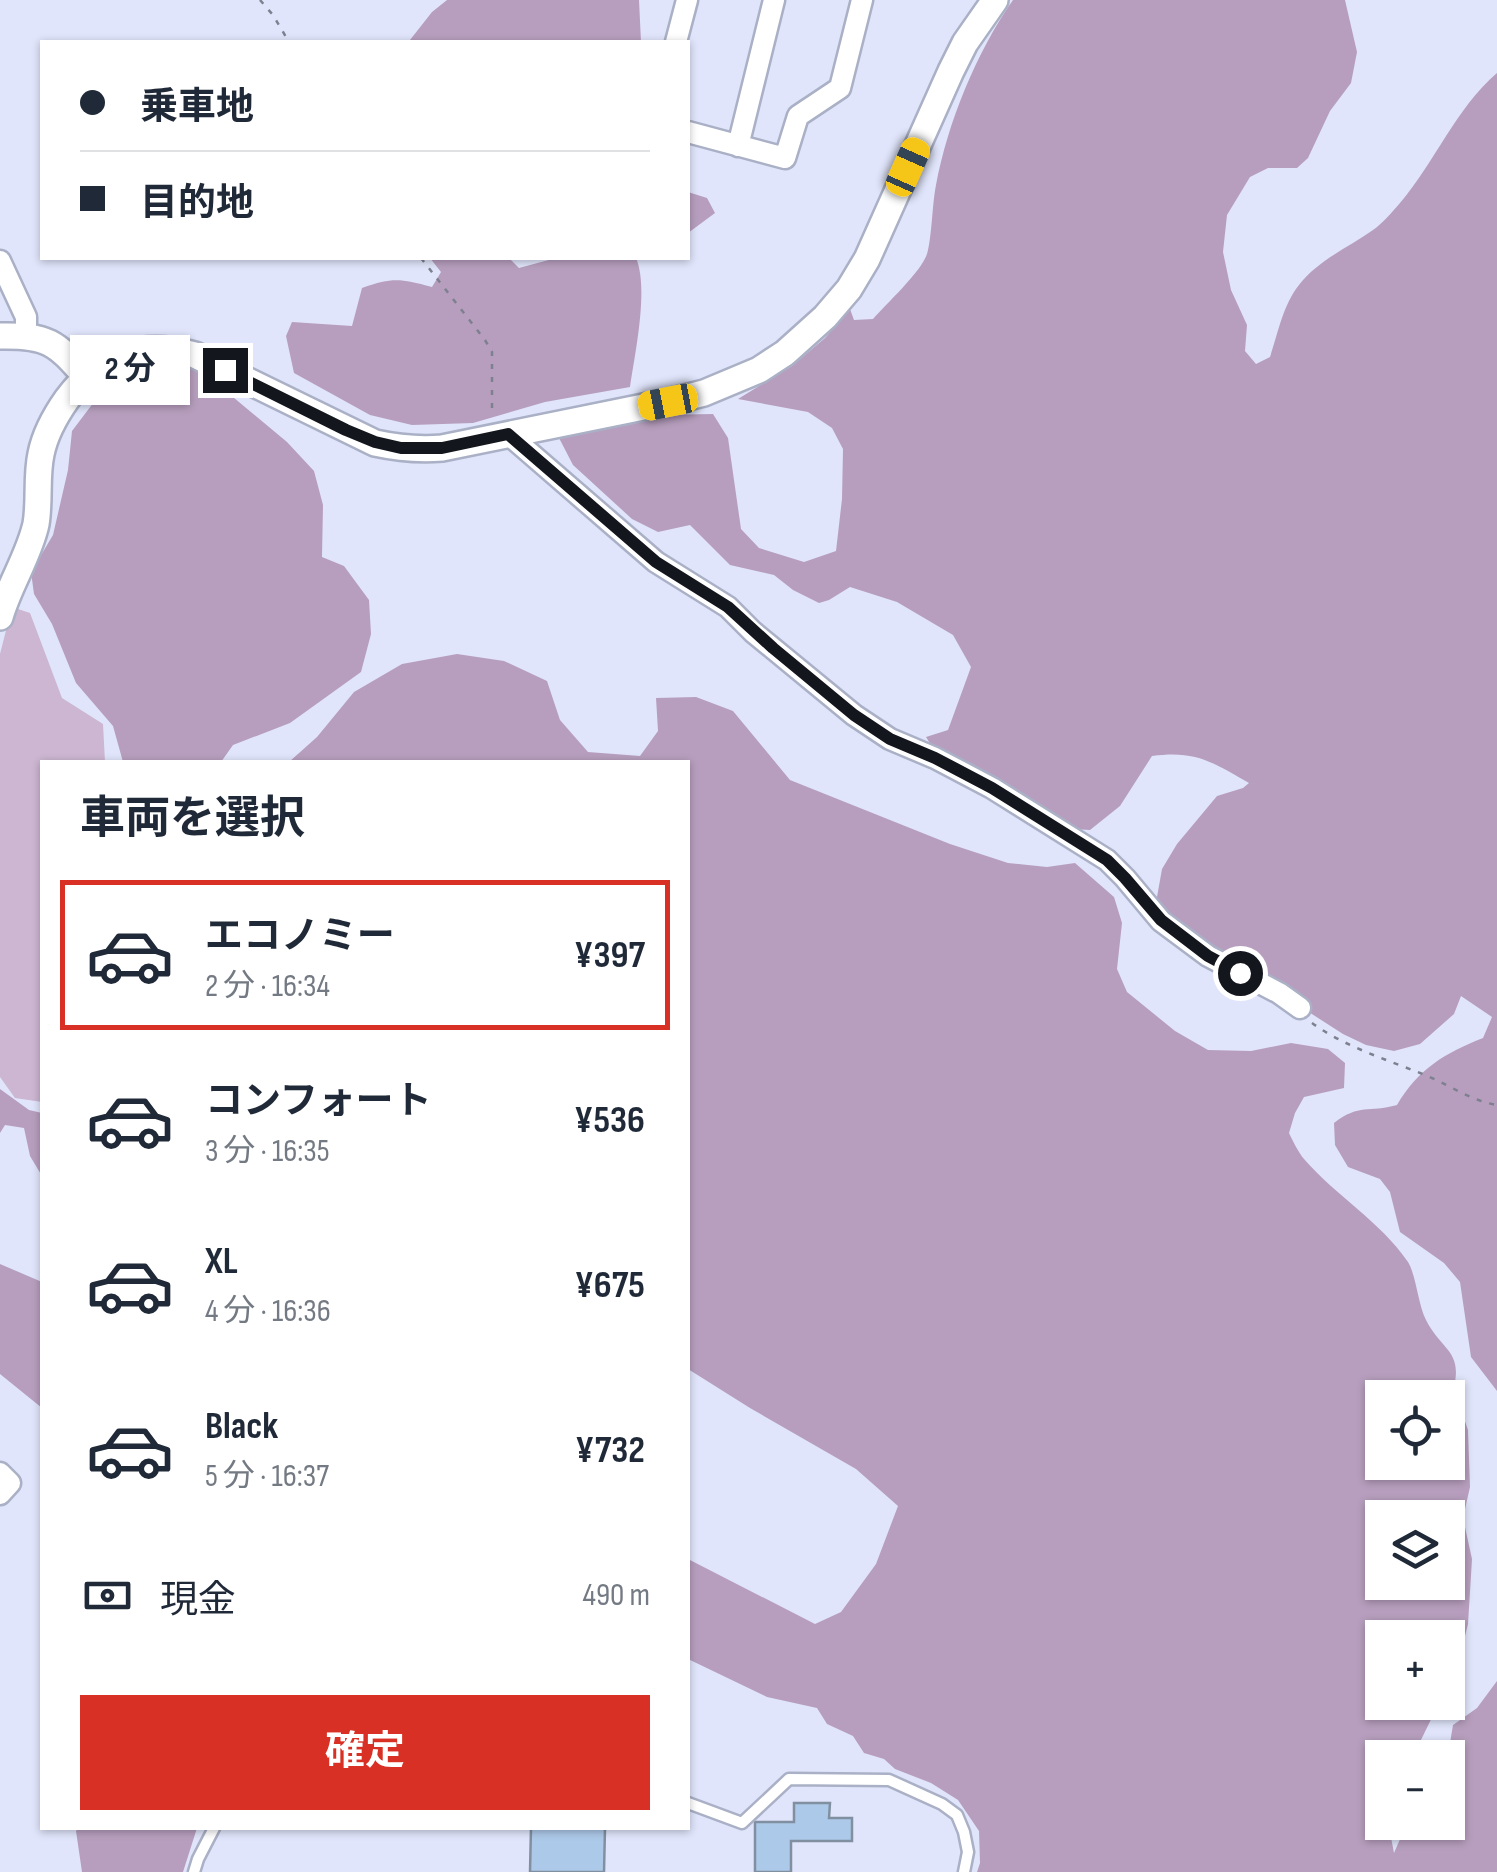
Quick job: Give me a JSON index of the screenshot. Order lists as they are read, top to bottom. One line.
{"page":{"banner":["乗車地","目的地"],"bubble":"2 分","heading":"車両を選択","list":[{"name":"エコノミー","note":"2 分 · 16:34","value":"¥397"},{"name":"コンフォート","note":"3 分 · 16:35","value":"¥536"},{"name":"XL","note":"4 分 · 16:36","value":"¥675"},{"name":"Black","note":"5 分 · 16:37","value":"¥732"}],"map_buttons":["+","−"],"pay":["現金","490 m"],"buttons":"確定"}}
